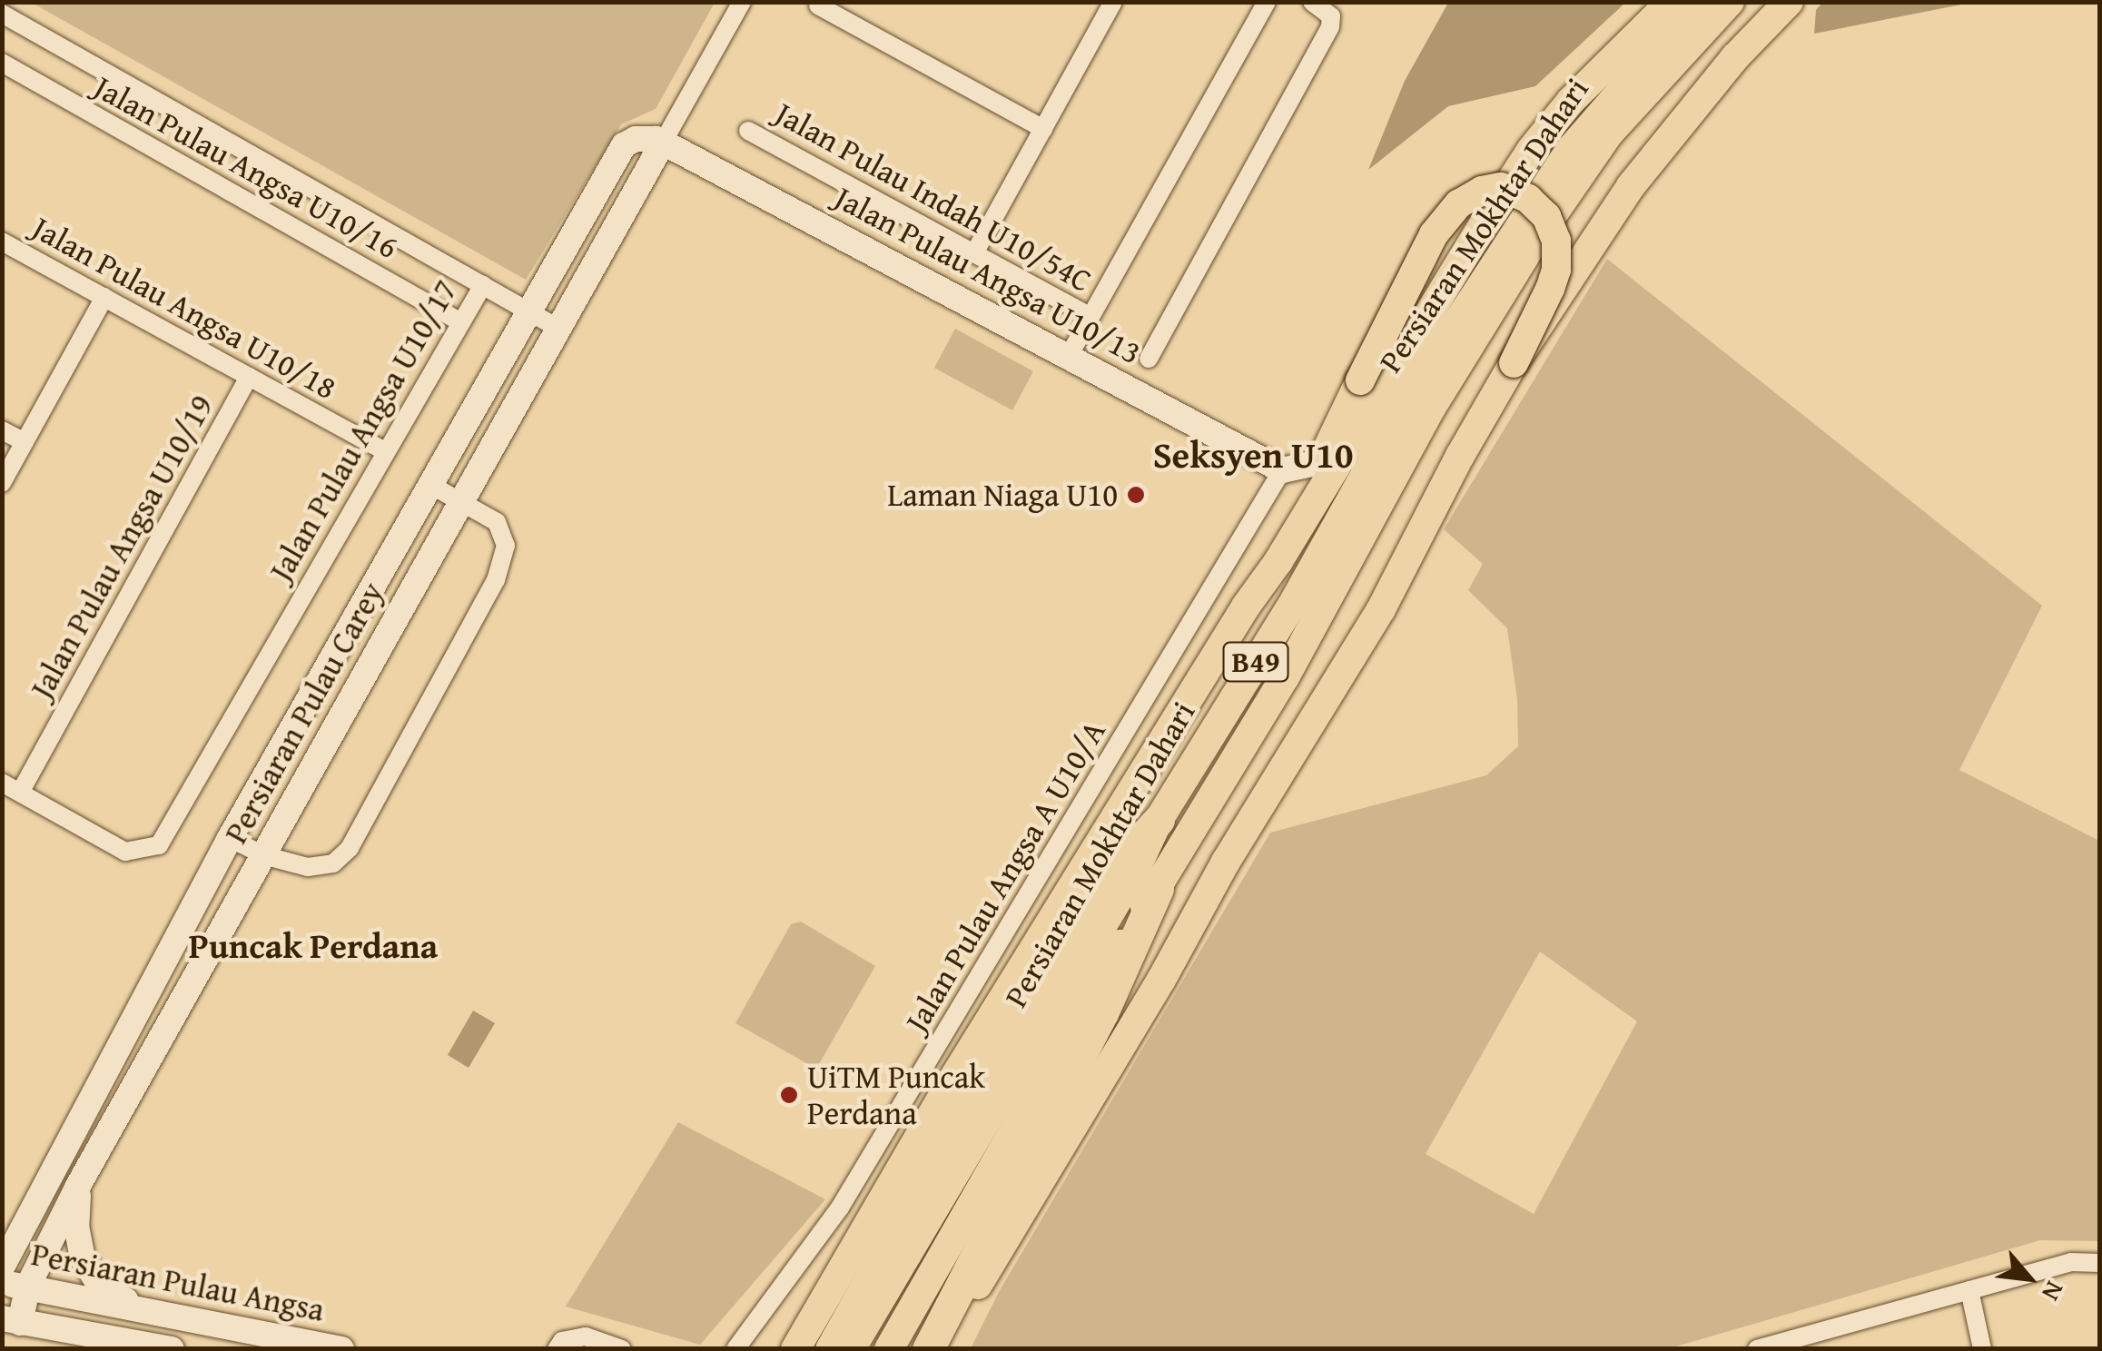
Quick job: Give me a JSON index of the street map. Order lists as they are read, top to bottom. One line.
{"streets":{"main road":["Persiaran Mokhtar Dahari","B49"],"street":["Jalan Pulau Angsa U10/16","Jalan Pulau Indah U10/54C","Jalan Pulau Angsa U10/13","Jalan Pulau Angsa U10/18","Jalan Pulau Angsa U10/17","Jalan Pulau Angsa U10/19","Persiaran Pulau Carey","Jalan Pulau Angsa A U10/A","Persiaran Pulau Angsa"]},"crossings":[["Jalan Pulau Angsa U10/16","Jalan Pulau Angsa U10/17"],["Jalan Pulau Angsa U10/13","Persiaran Pulau Carey"],["Jalan Pulau Angsa U10/13","Jalan Pulau Angsa A U10/A"],["Jalan Pulau Angsa U10/18","Jalan Pulau Angsa U10/17"],["Jalan Pulau Angsa U10/18","Jalan Pulau Angsa U10/19"],["Jalan Pulau Angsa U10/17","Jalan Pulau Angsa U10/19"],["Persiaran Pulau Carey","Persiaran Pulau Angsa"]],"districts":["Seksyen U10","Puncak Perdana"],"places":["Laman Niaga U10","UiTM Puncak Perdana"],"north":"bottom right"}
